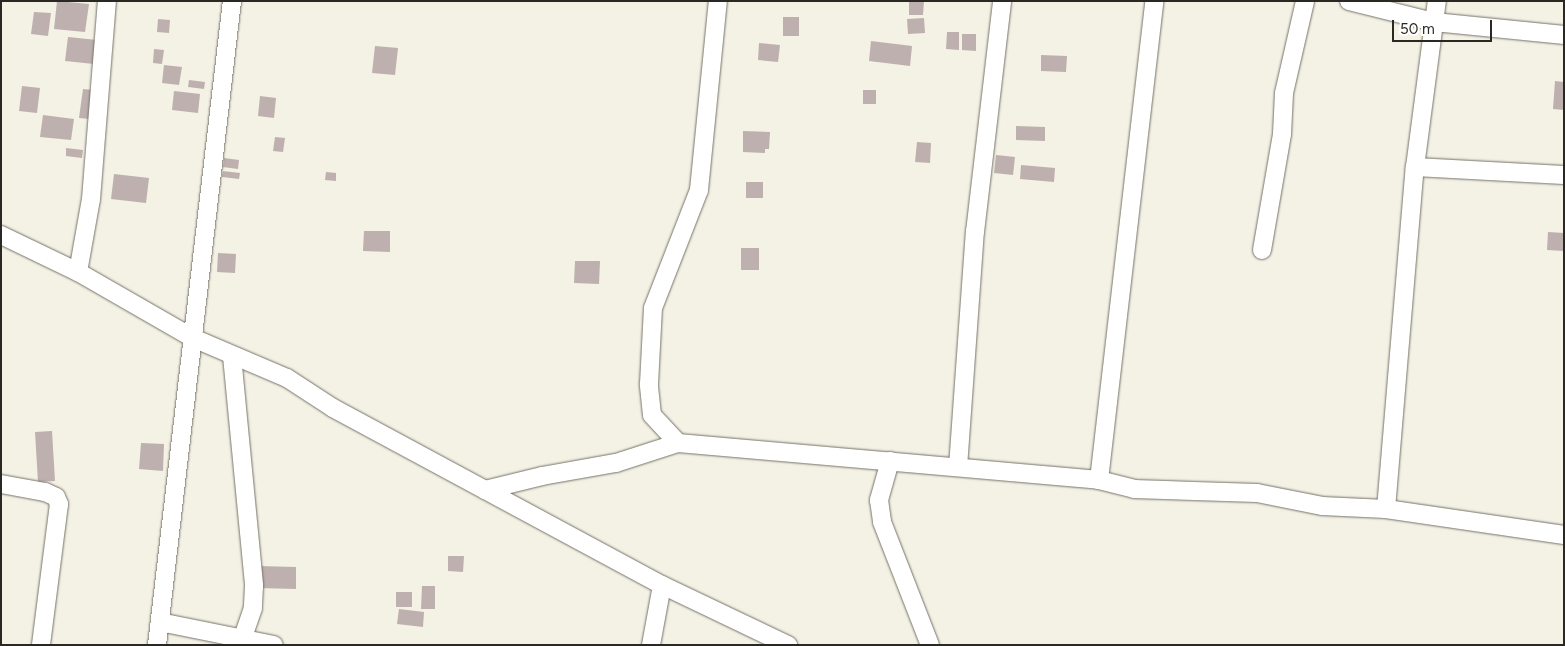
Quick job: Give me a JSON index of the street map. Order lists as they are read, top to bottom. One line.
{"scale_bar":"50 m"}
